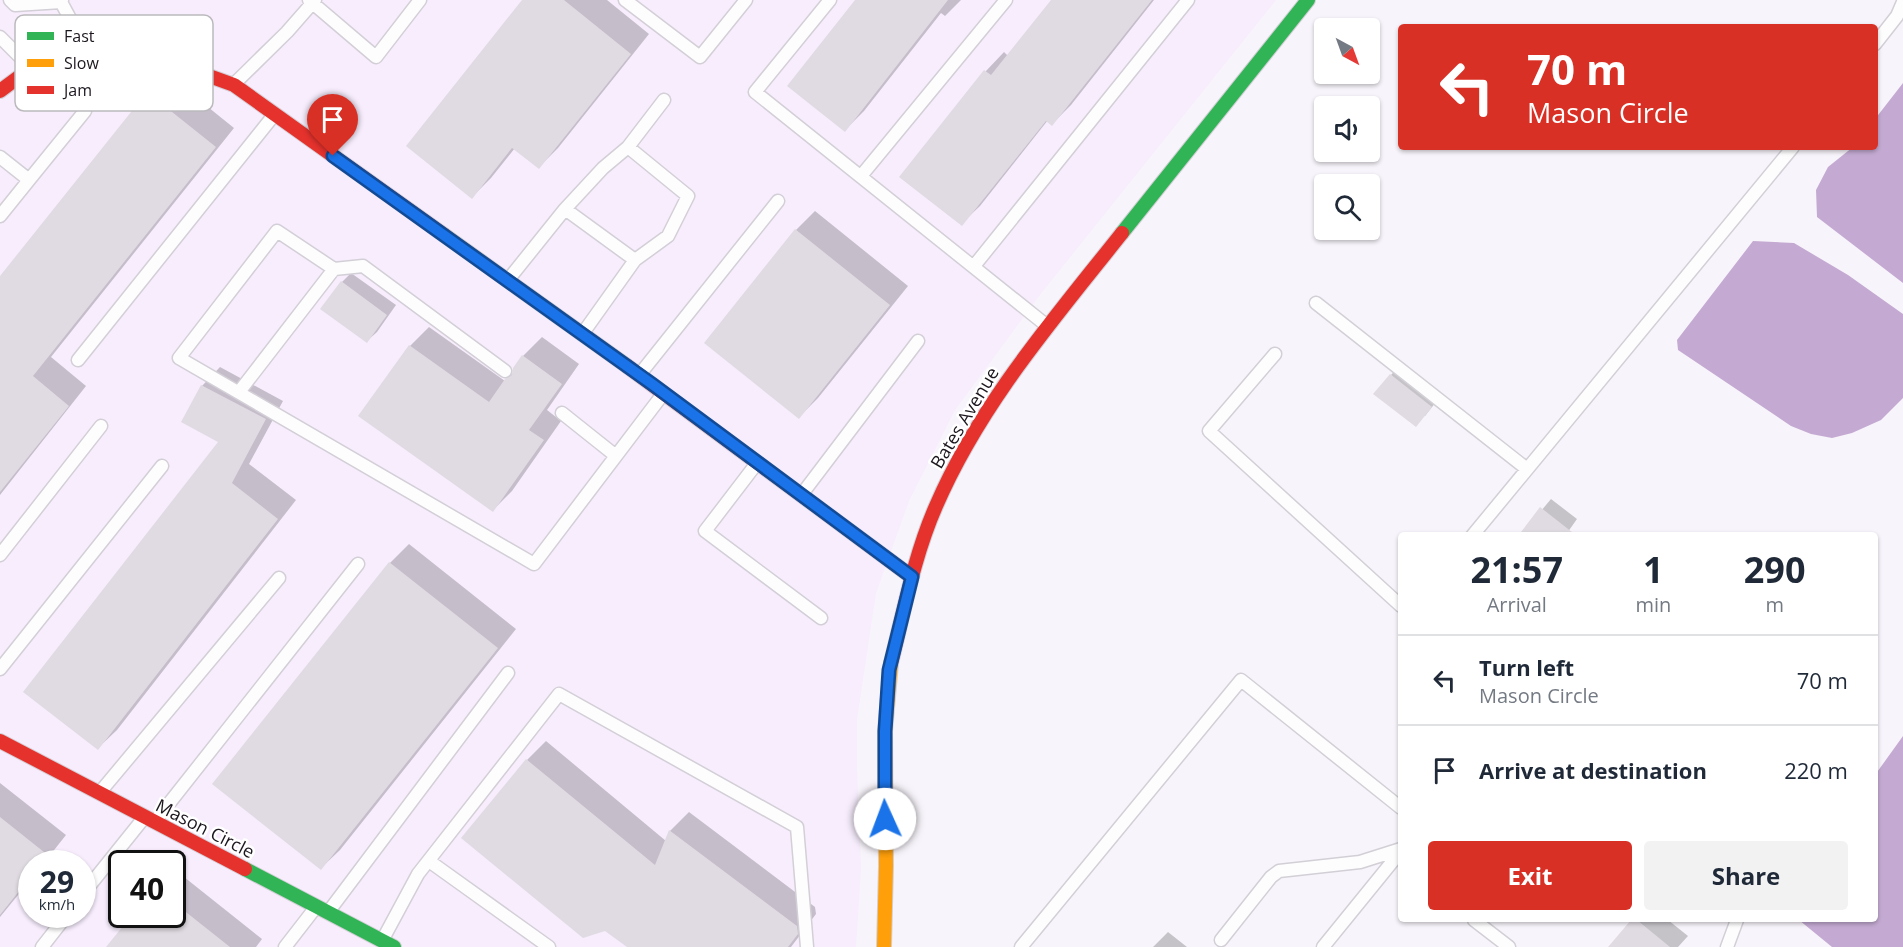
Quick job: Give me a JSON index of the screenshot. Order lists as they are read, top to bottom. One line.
{"streets":{"street":["Bates Avenue","Mason Circle"]},"legend":["Fast","Slow","Jam"],"north":"bottom right","page":{"turn":["70 m","Mason Circle"],"eta":["21:57","Arrival","1","min","290","m"],"list":[{"name":"Turn left","note":"Mason Circle","value":"70 m"},{"name":"Arrive at destination","value":"220 m"}],"buttons":["Exit","Share"],"speed":"29 km/h","limit":"40"}}
